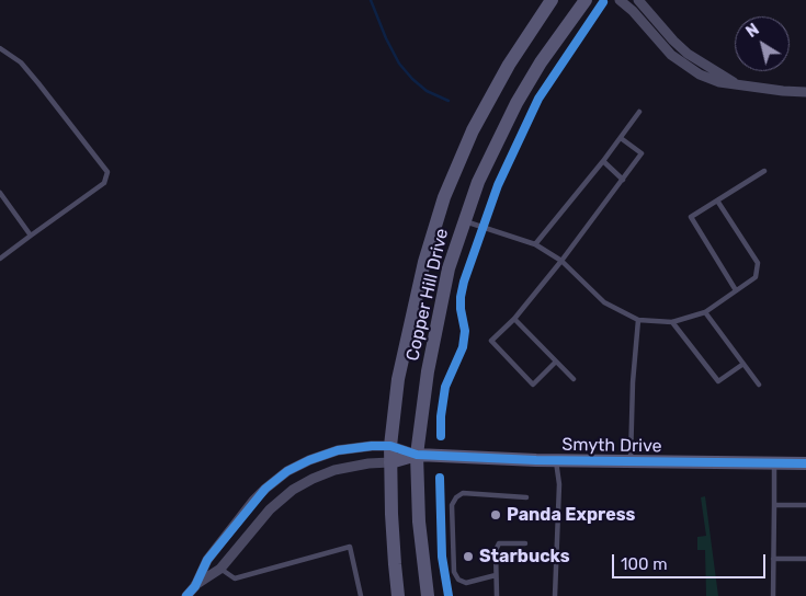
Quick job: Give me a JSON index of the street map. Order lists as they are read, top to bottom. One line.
{"streets":{"main road":["Copper Hill Drive","Smyth Drive"]},"crossings":[["Copper Hill Drive","Smyth Drive"]],"places":["Panda Express","Starbucks"],"scale_bar":"100 m","north":"top left"}
